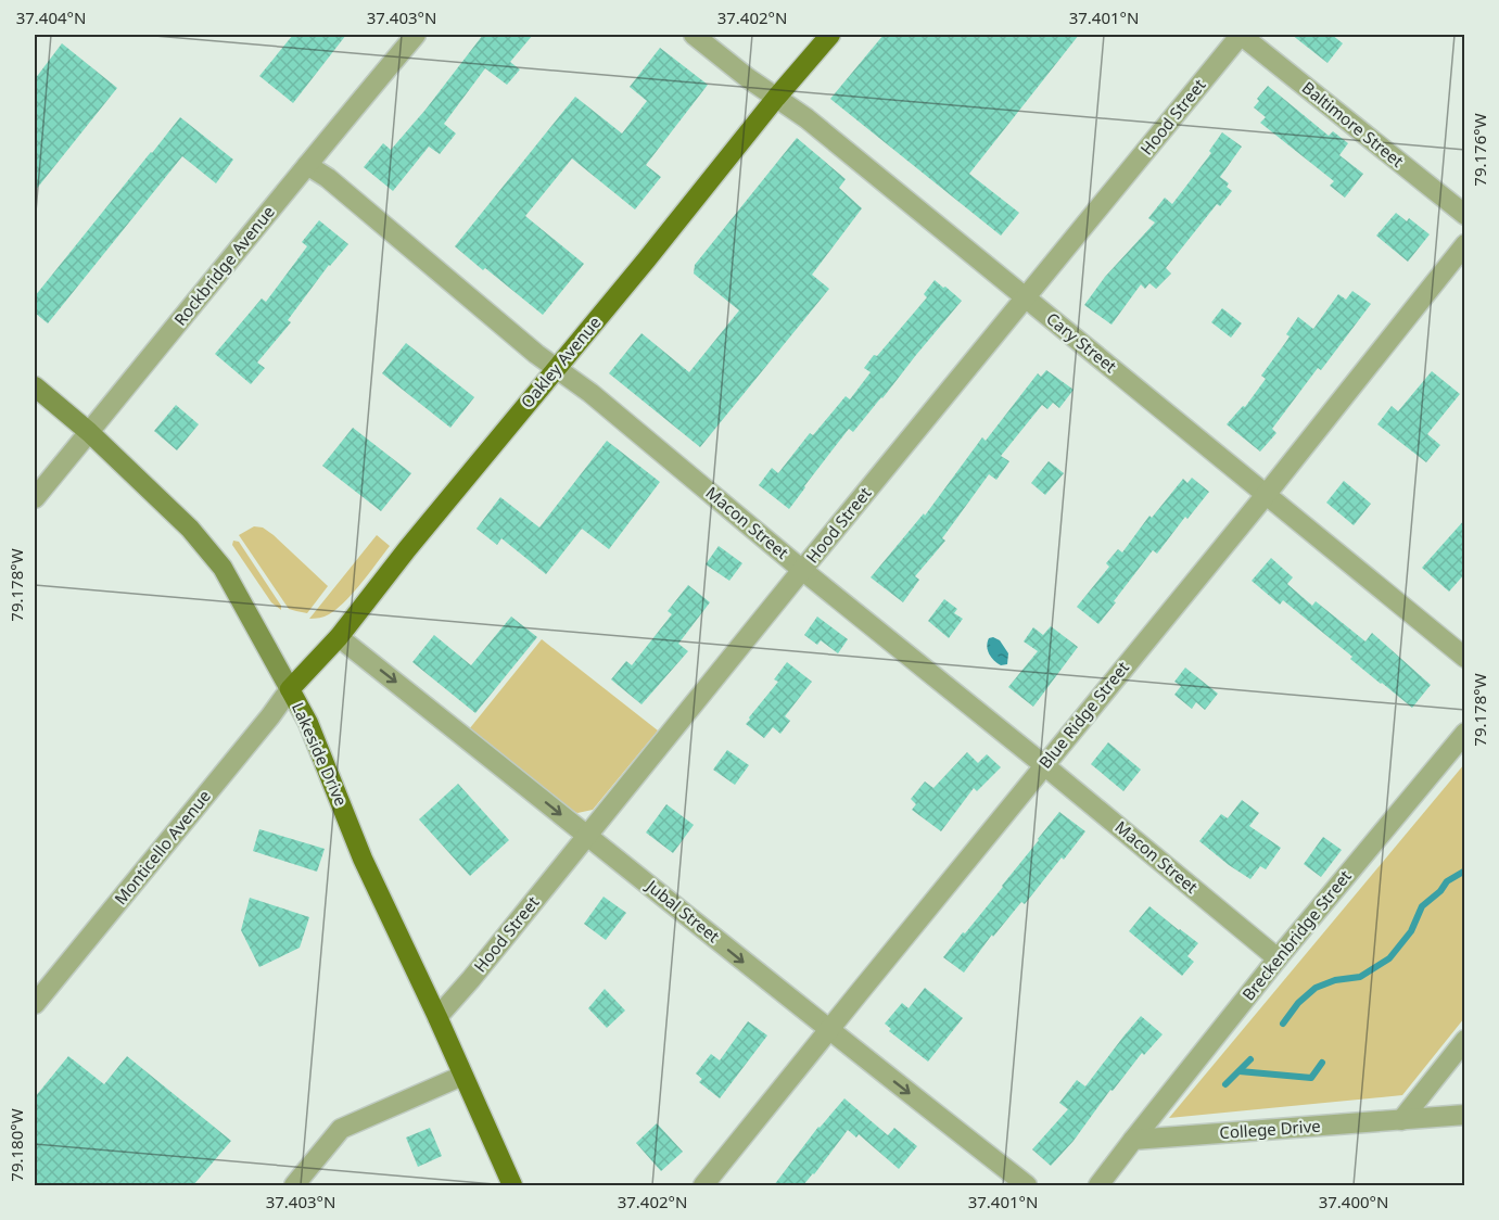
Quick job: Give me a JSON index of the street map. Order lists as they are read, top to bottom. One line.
{"streets":{"main road":["Oakley Avenue","Lakeside Drive"],"street":["Hood Street","Baltimore Street","Rockbridge Avenue","Cary Street","Macon Street","Blue Ridge Street","Monticello Avenue","Jubal Street","Breckenbridge Street","College Drive"]},"crossings":[["Hood Street","Baltimore Street"],["Hood Street","Cary Street"],["Hood Street","Macon Street"],["Hood Street","Lakeside Drive"],["Hood Street","Jubal Street"],["Rockbridge Avenue","Macon Street"],["Rockbridge Avenue","Lakeside Drive"],["Cary Street","Oakley Avenue"],["Cary Street","Blue Ridge Street"],["Oakley Avenue","Macon Street"],["Oakley Avenue","Lakeside Drive"],["Oakley Avenue","Monticello Avenue"],["Oakley Avenue","Jubal Street"],["Macon Street","Blue Ridge Street"],["Macon Street","Breckenbridge Street"],["Blue Ridge Street","Jubal Street"],["Lakeside Drive","Monticello Avenue"],["Breckenbridge Street","College Drive"]],"one_way":["Jubal Street"],"coordinates":["37.404°N","37.403°N","37.402°N","37.401°N","79.176°W","79.178°W","79.180°W","37.400°N"]}
